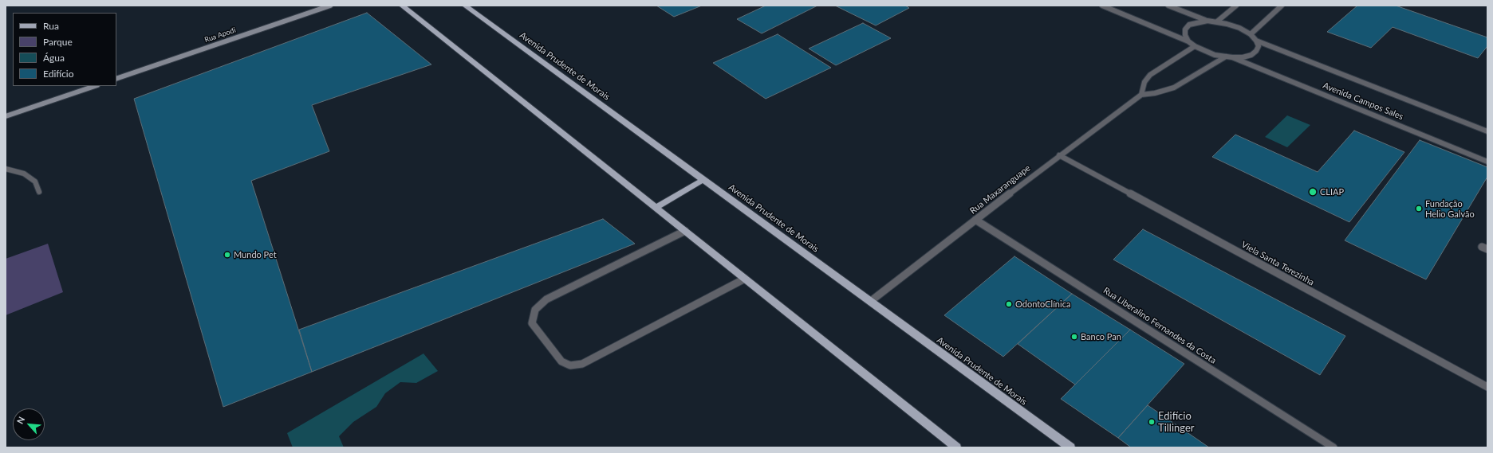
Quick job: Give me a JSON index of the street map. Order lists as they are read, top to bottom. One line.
{"streets":{"main road":["Rua Apodi","Avenida Prudente de Morais"],"street":["Avenida Campos Sales","Rua Maxaranguape","Viela Santa Terezinha","Rua Liberalino Fernandes da Costa"]},"crossings":[["Avenida Prudente de Morais","Rua Maxaranguape"],["Rua Maxaranguape","Viela Santa Terezinha"],["Rua Maxaranguape","Rua Liberalino Fernandes da Costa"]],"places":["CLIAP","Fundação Helio Galvão","Mundo Pet","OdontoClínica","Banco Pan","Edifício Tillinger"],"legend":["Rua","Parque","Água","Edifício"],"north":"top left"}
